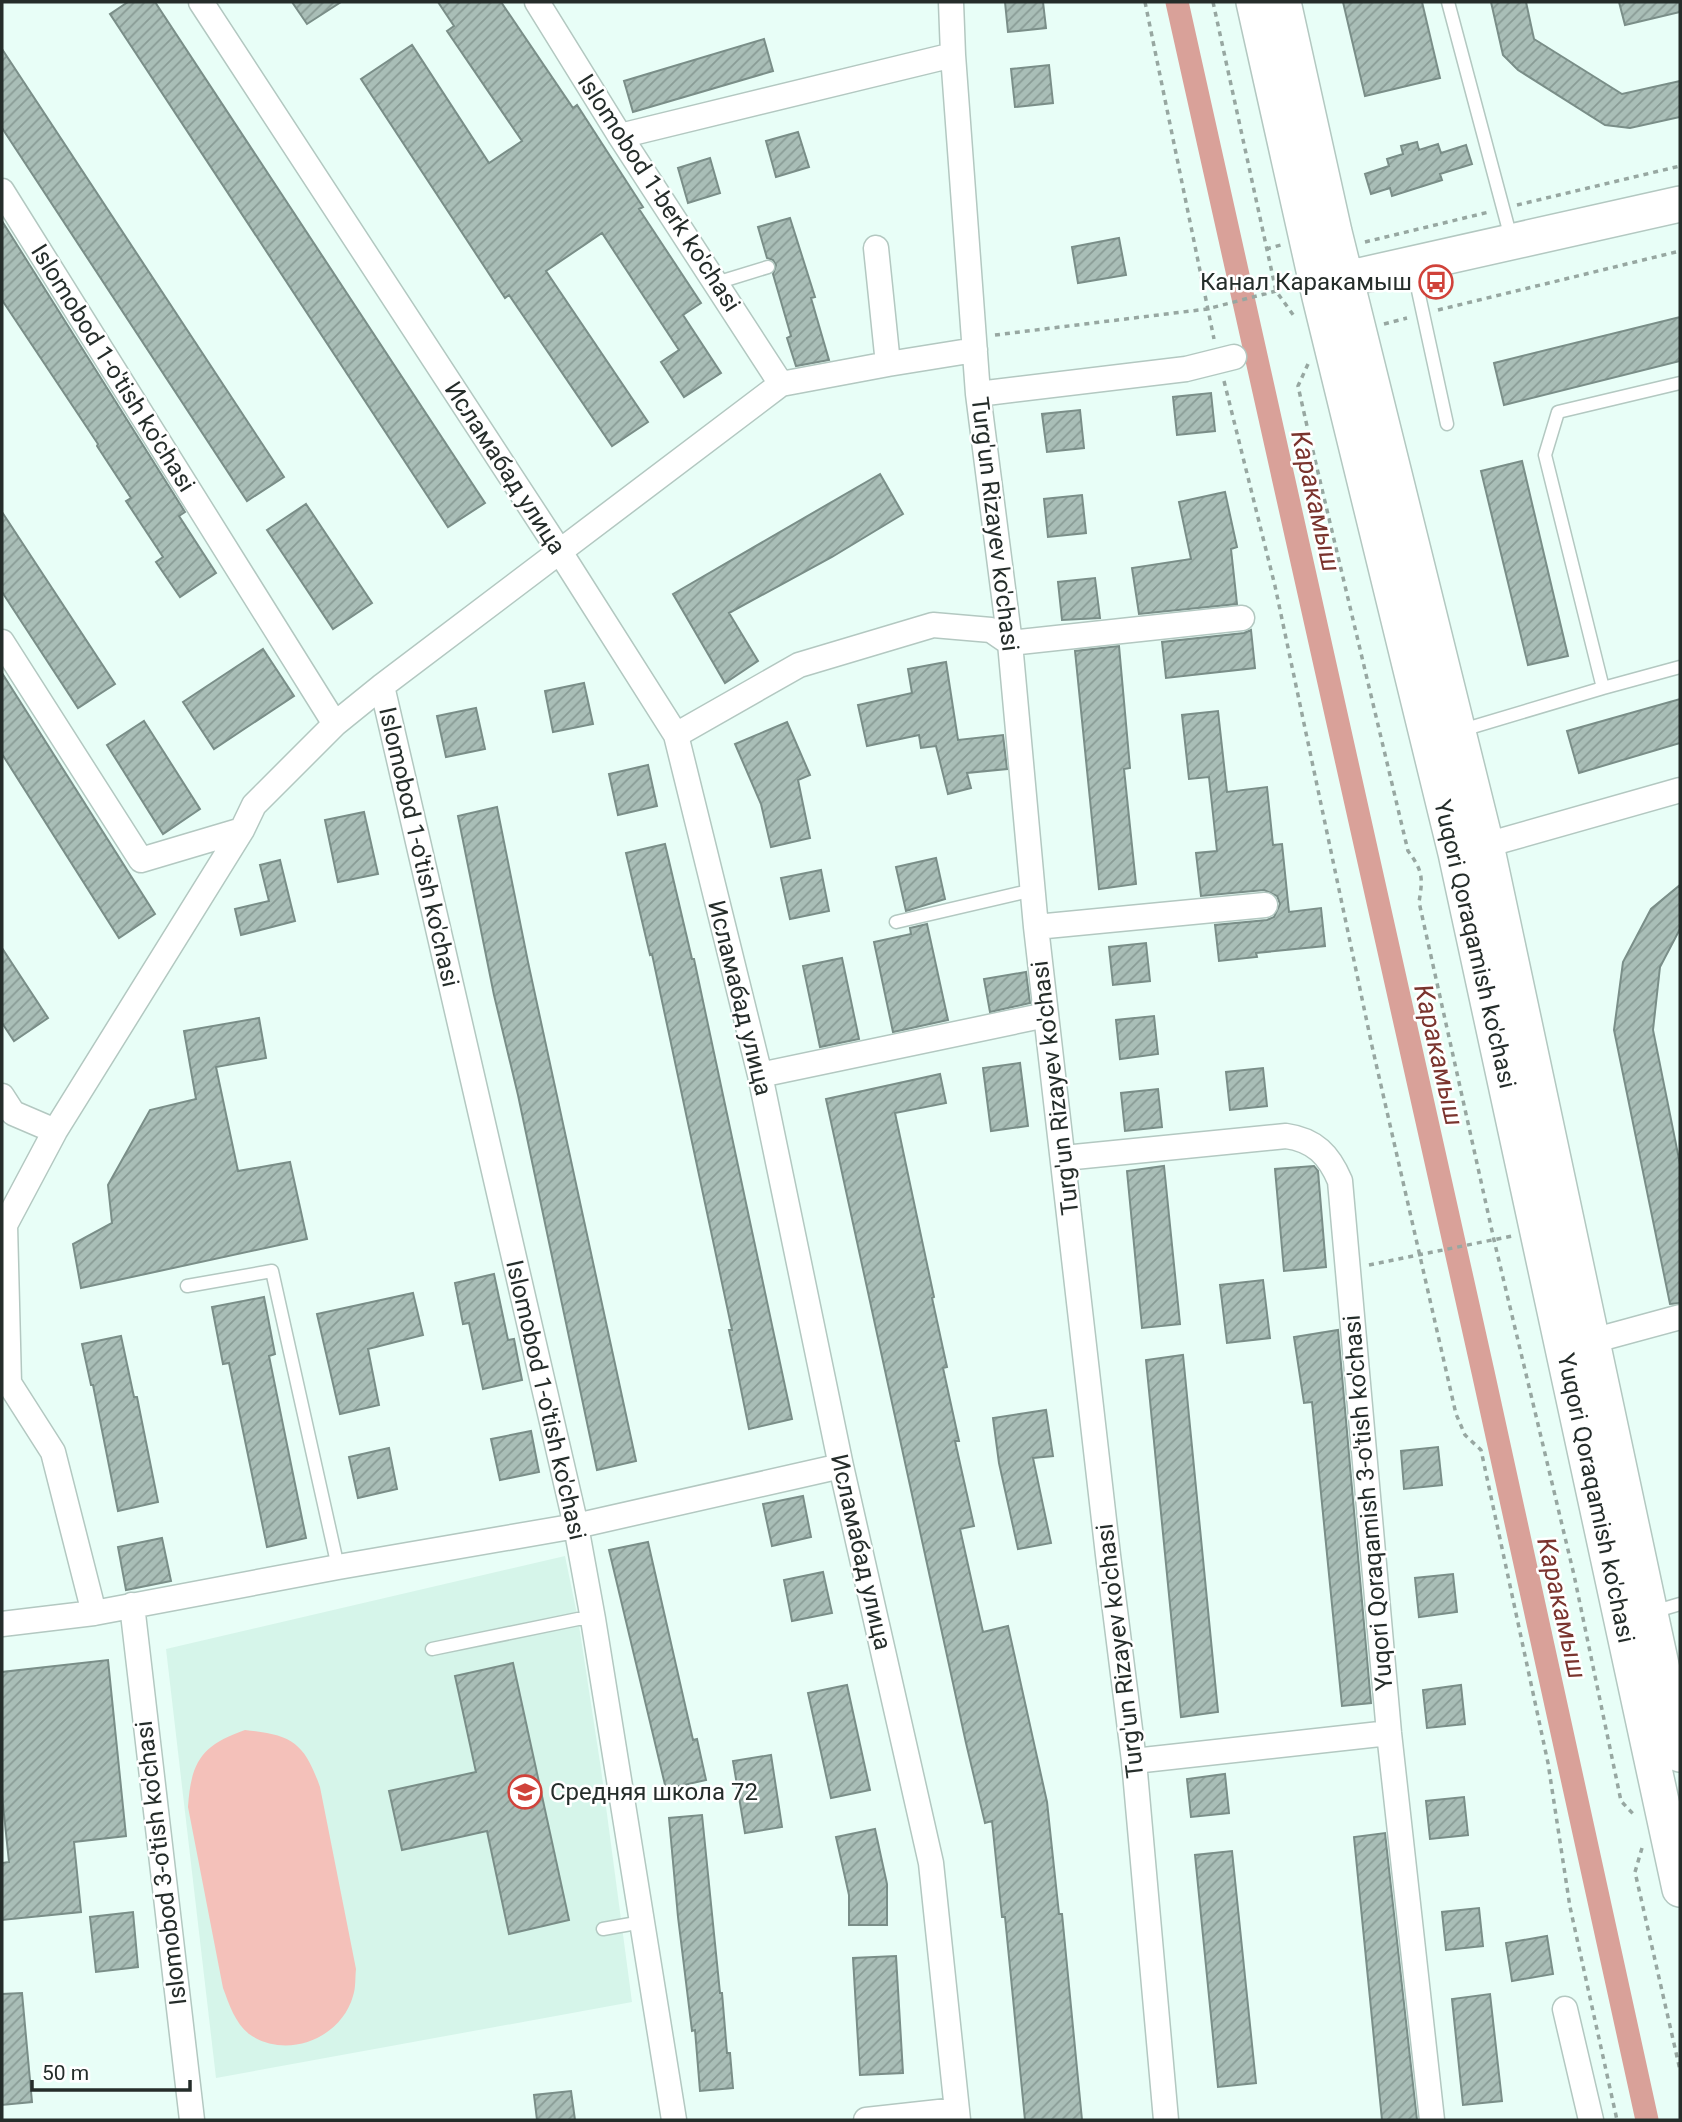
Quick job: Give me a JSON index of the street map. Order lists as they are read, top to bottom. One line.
{"streets":{"main road":["Yuqori Qoraqamish ko'chasi"],"street":["Islomobod 1-berk ko'chasi","Islomobod 1-o'tish ko'chasi","Исламабад улица","Turg'un Rizayev ko'chasi","Yuqori Qoraqamish 3-o'tish ko'chasi","Islomobod 3-o'tish ko'chasi"]},"crossings":[["Turg'un Rizayev ko'chasi","Yuqori Qoraqamish 3-o'tish ko'chasi"]],"water":["Каракамыш"],"places":{"bus stop":["Канал Каракамыш"],"school or university":["Средняя школа 72"]},"scale_bar":"50 m"}
